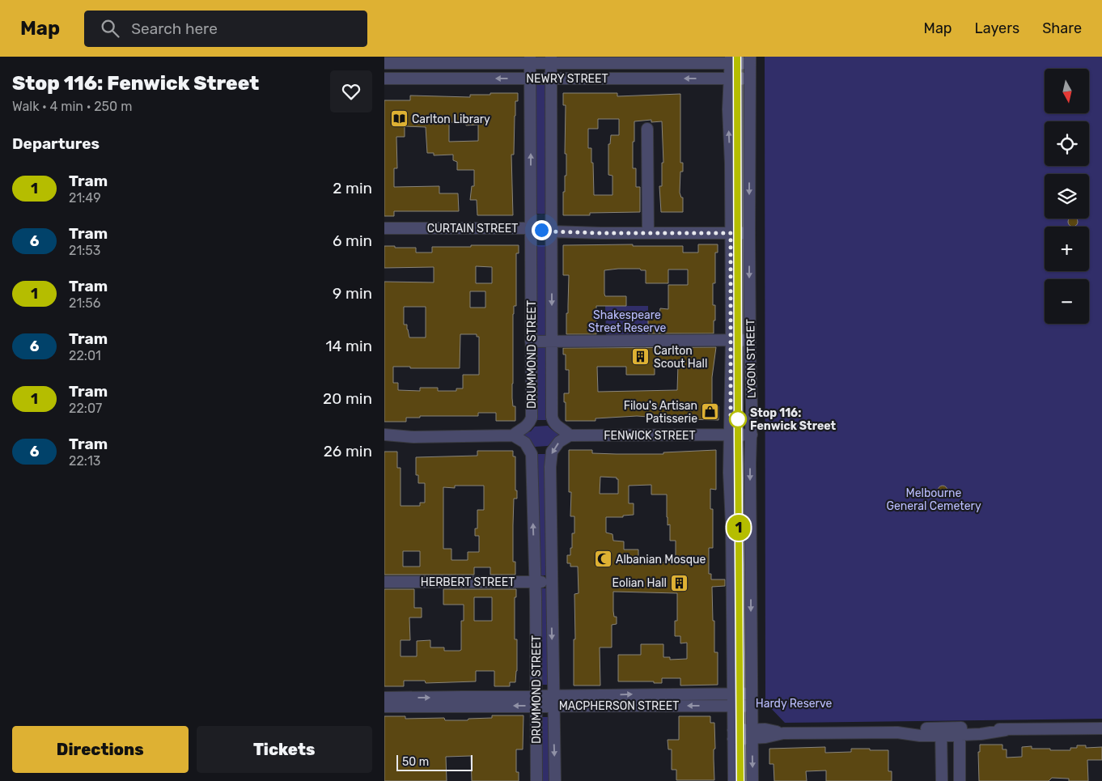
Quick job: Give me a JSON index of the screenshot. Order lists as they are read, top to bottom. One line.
{"streets":{"street":["NEWRY STREET","CURTAIN STREET","DRUMMOND STREET","LYGON STREET","FENWICK STREET","HERBERT STREET","MACPHERSON STREET"]},"crossings":[["NEWRY STREET","DRUMMOND STREET"],["NEWRY STREET","LYGON STREET"],["CURTAIN STREET","DRUMMOND STREET"],["CURTAIN STREET","LYGON STREET"],["DRUMMOND STREET","FENWICK STREET"],["DRUMMOND STREET","HERBERT STREET"],["DRUMMOND STREET","MACPHERSON STREET"],["LYGON STREET","FENWICK STREET"],["LYGON STREET","MACPHERSON STREET"]],"parks":["Shakespeare Street Reserve","Melbourne General Cemetery","Hardy Reserve"],"places":{"library":["Carlton Library"],"building":["Carlton Scout Hall","Eolian Hall"],"shop":["Filou's Artisan Patisserie"],"other":["Stop 116: Fenwick Street"],"mosque":["Albanian Mosque"]},"lines":["tram line 1"],"scale_bar":"50 m","north":"bottom","page":{"header":"Map","search":"Search here","nav":["Map","Layers","Share"],"heading":[["Stop 116: Fenwick Street","Walk · 4 min · 250 m"],"Departures"],"on_map":"1","map_buttons":["+","−"],"list":[{"mark":"1","name":"Tram","note":"21:49","value":"2 min"},{"mark":"6","name":"Tram","note":"21:53","value":"6 min"},{"mark":"1","name":"Tram","note":"21:56","value":"9 min"},{"mark":"6","name":"Tram","note":"22:01","value":"14 min"},{"mark":"1","name":"Tram","note":"22:07","value":"20 min"},{"mark":"6","name":"Tram","note":"22:13","value":"26 min"}],"buttons":["Directions","Tickets"],"scale":"50 m"}}
